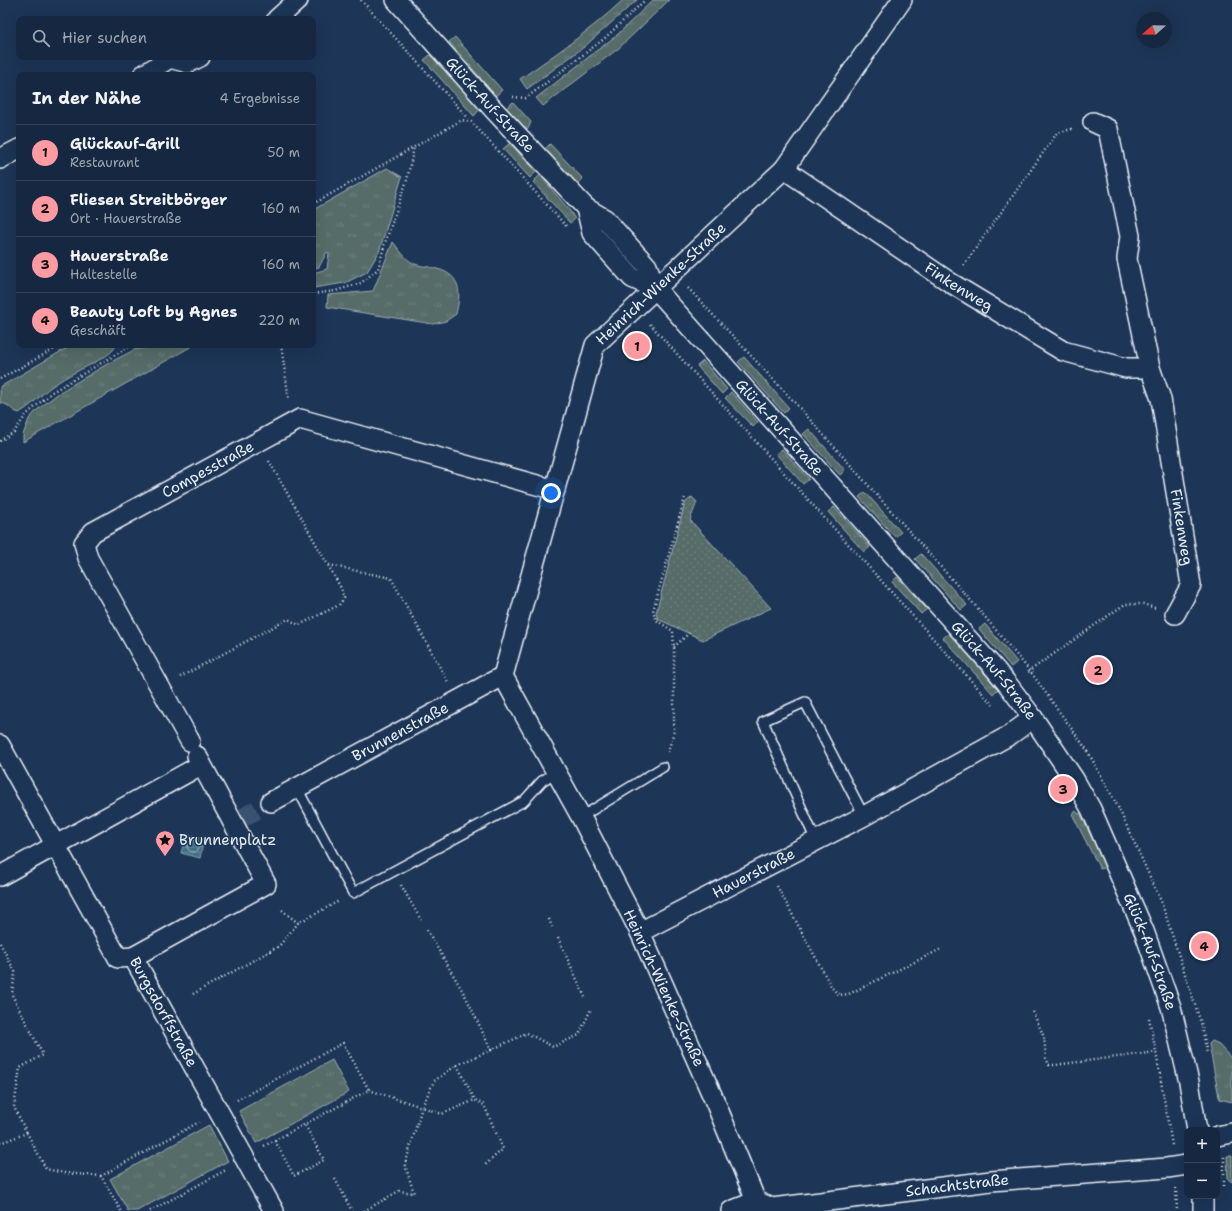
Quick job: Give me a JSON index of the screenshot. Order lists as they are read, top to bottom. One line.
{"streets":{"street":["Glück-Auf-Straße","Heinrich-Wienke-Straße","Finkenweg","Compesstraße","Brunnenstraße","Hauerstraße","Burgsdorffstraße","Schachtstraße"]},"crossings":[["Glück-Auf-Straße","Heinrich-Wienke-Straße"],["Glück-Auf-Straße","Hauerstraße"],["Heinrich-Wienke-Straße","Finkenweg"],["Heinrich-Wienke-Straße","Brunnenstraße"],["Heinrich-Wienke-Straße","Hauerstraße"],["Heinrich-Wienke-Straße","Schachtstraße"]],"places":{"place":["Brunnenplatz"]},"north":"left","page":{"search":"Hier suchen","heading":["In der Nähe","4 Ergebnisse"],"list":[{"mark":"1","name":"Glückauf-Grill","note":"Restaurant","value":"50 m"},{"mark":"2","name":"Fliesen Streitbörger","note":"Ort · Hauerstraße","value":"160 m"},{"mark":"3","name":"Hauerstraße","note":"Haltestelle","value":"160 m"},{"mark":"4","name":"Beauty Loft by Agnes","note":"Geschäft","value":"220 m"}],"pins":["1","2","3","4"],"map_buttons":["+","−"]}}
